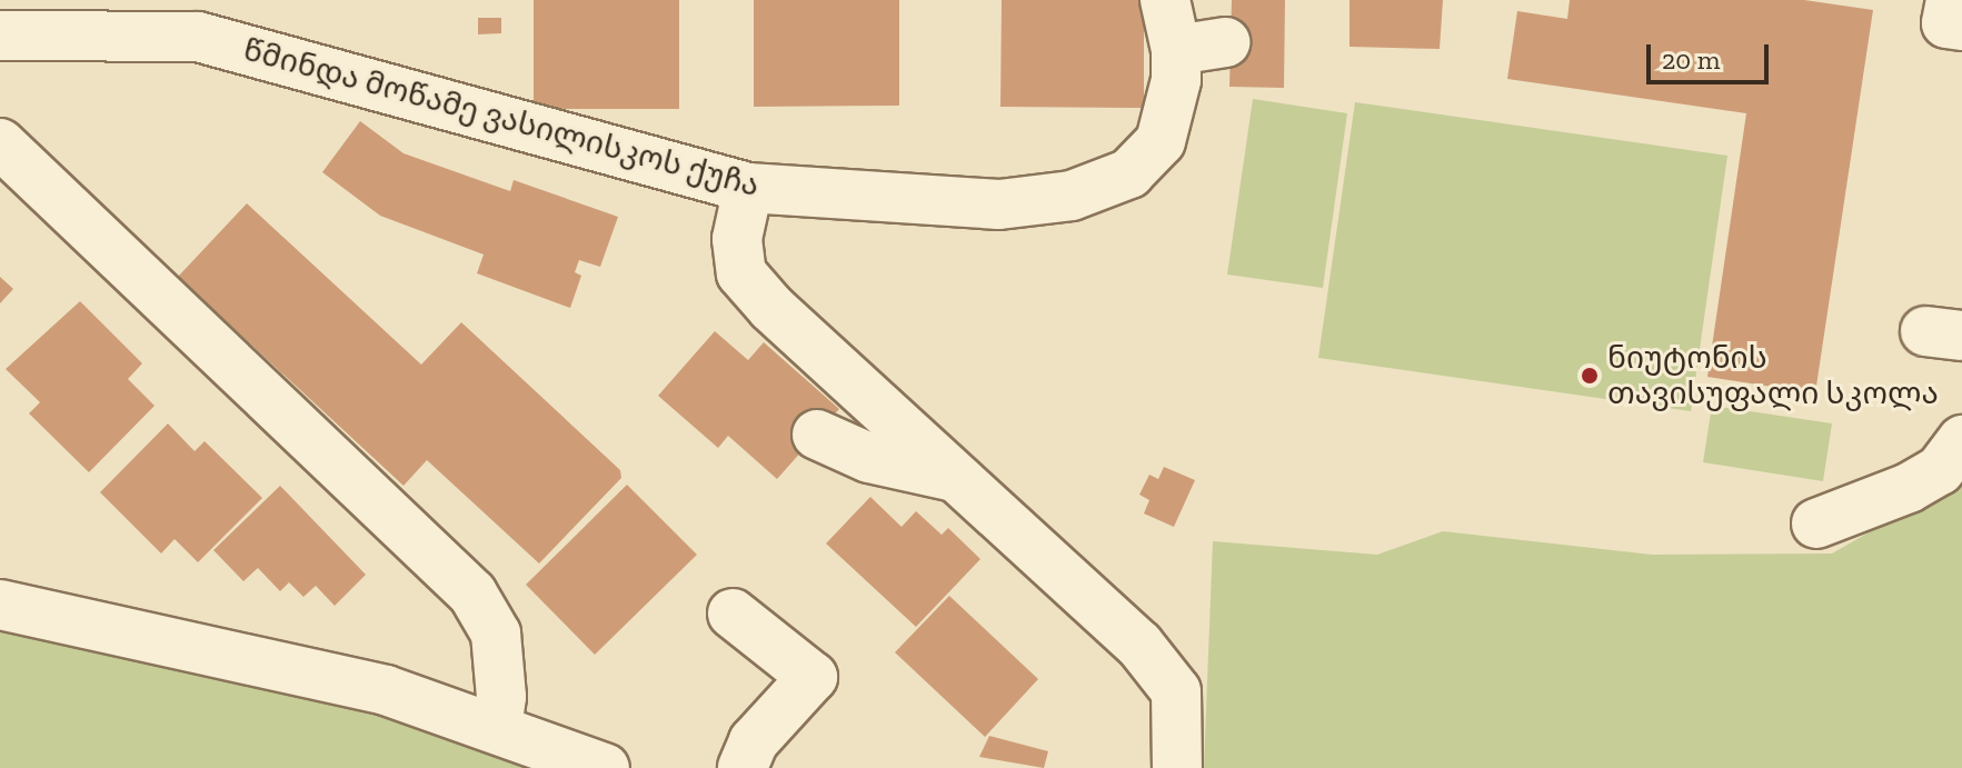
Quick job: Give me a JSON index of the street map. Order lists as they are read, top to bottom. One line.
{"streets":{"street":["წმინდა მოწამე ვასილისკოს ქუჩა"]},"places":["ნიუტონის თავისუფალი სკოლა"],"scale_bar":"20 m"}
